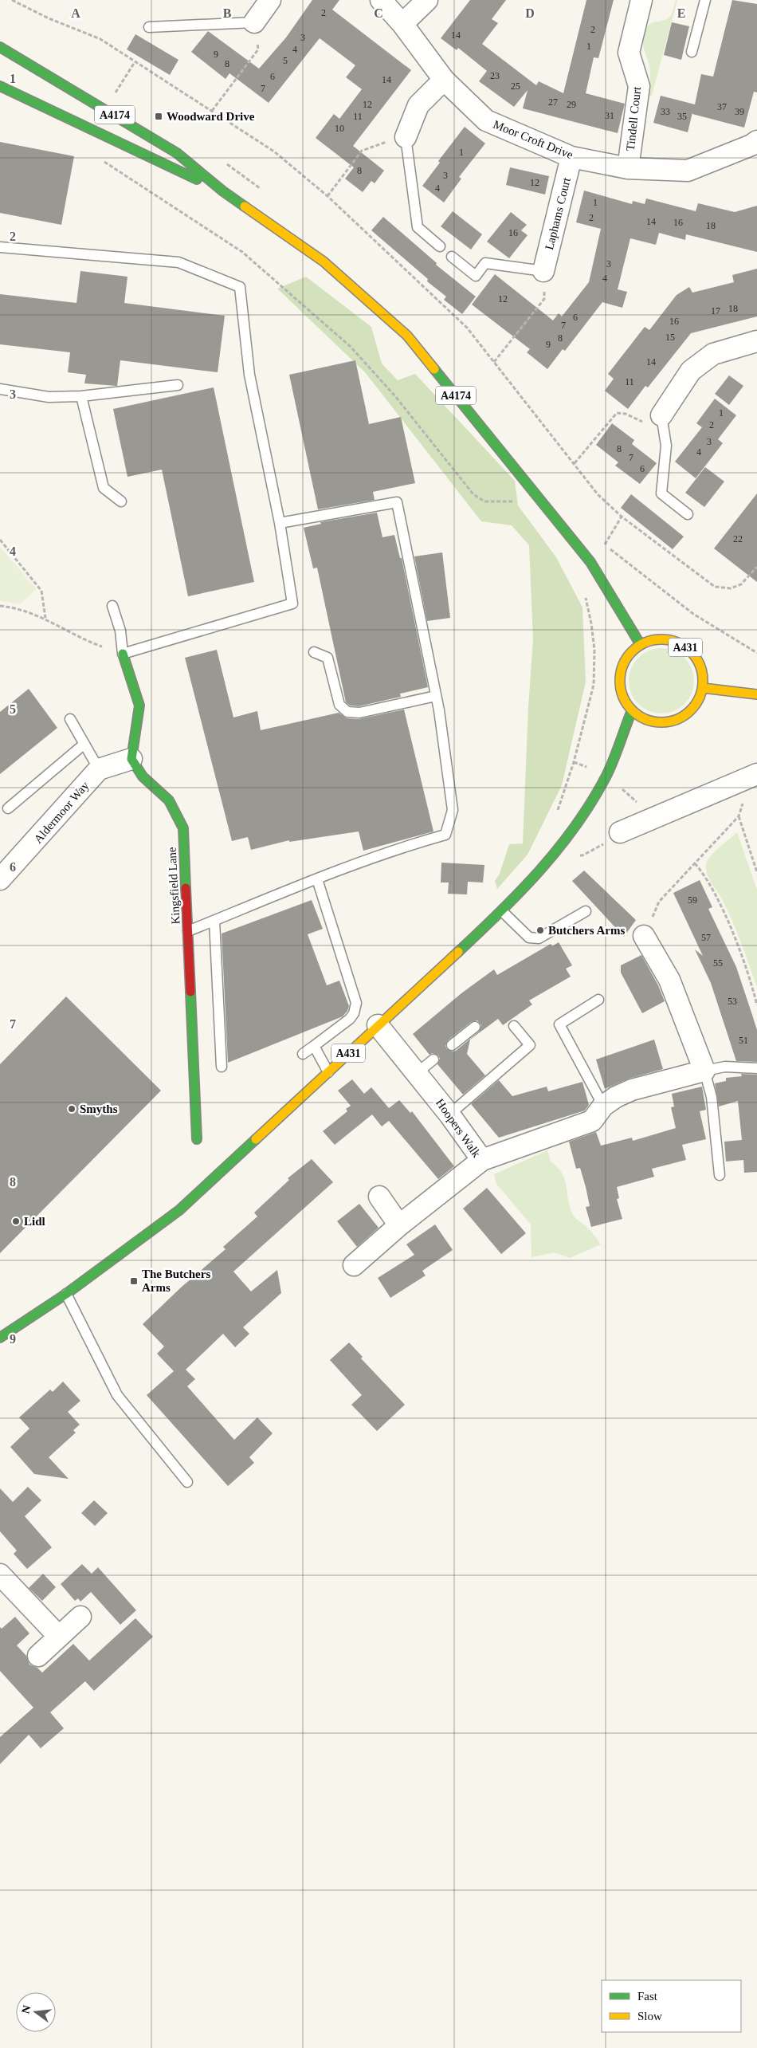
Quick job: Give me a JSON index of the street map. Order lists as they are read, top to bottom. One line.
{"streets":{"main road":["A4174","A431","Kingsfield Lane"],"street":["Tindell Court","Moor Croft Drive","Laphams Court","Aldermoor Way","Hoopers Walk"]},"crossings":[["A4174","A431"],["Tindell Court","Moor Croft Drive"],["Moor Croft Drive","Laphams Court"],["A431","Hoopers Walk"]],"places":{"transit":["Woodward Drive","The Butchers Arms"],"other":["Butchers Arms","Smyths","Lidl"]},"house_numbers":["2","2","14","3","1","4","9","5","8","23","6","14","25","7","27","12","29","37","33","39","31","11","35","10","1","8","3","12","4","1","2","14","16","18","16","3","4","12","18","17","6","16","7","15","8","9","14","11","1","2","3","8","4","7","6","22","59","57","55","53","51"],"legend":["Fast","Slow"],"north":"left","grid":{"columns":["A","B","C","D","E"],"rows":["1","2","3","4","5","6","7","8","9"]}}
